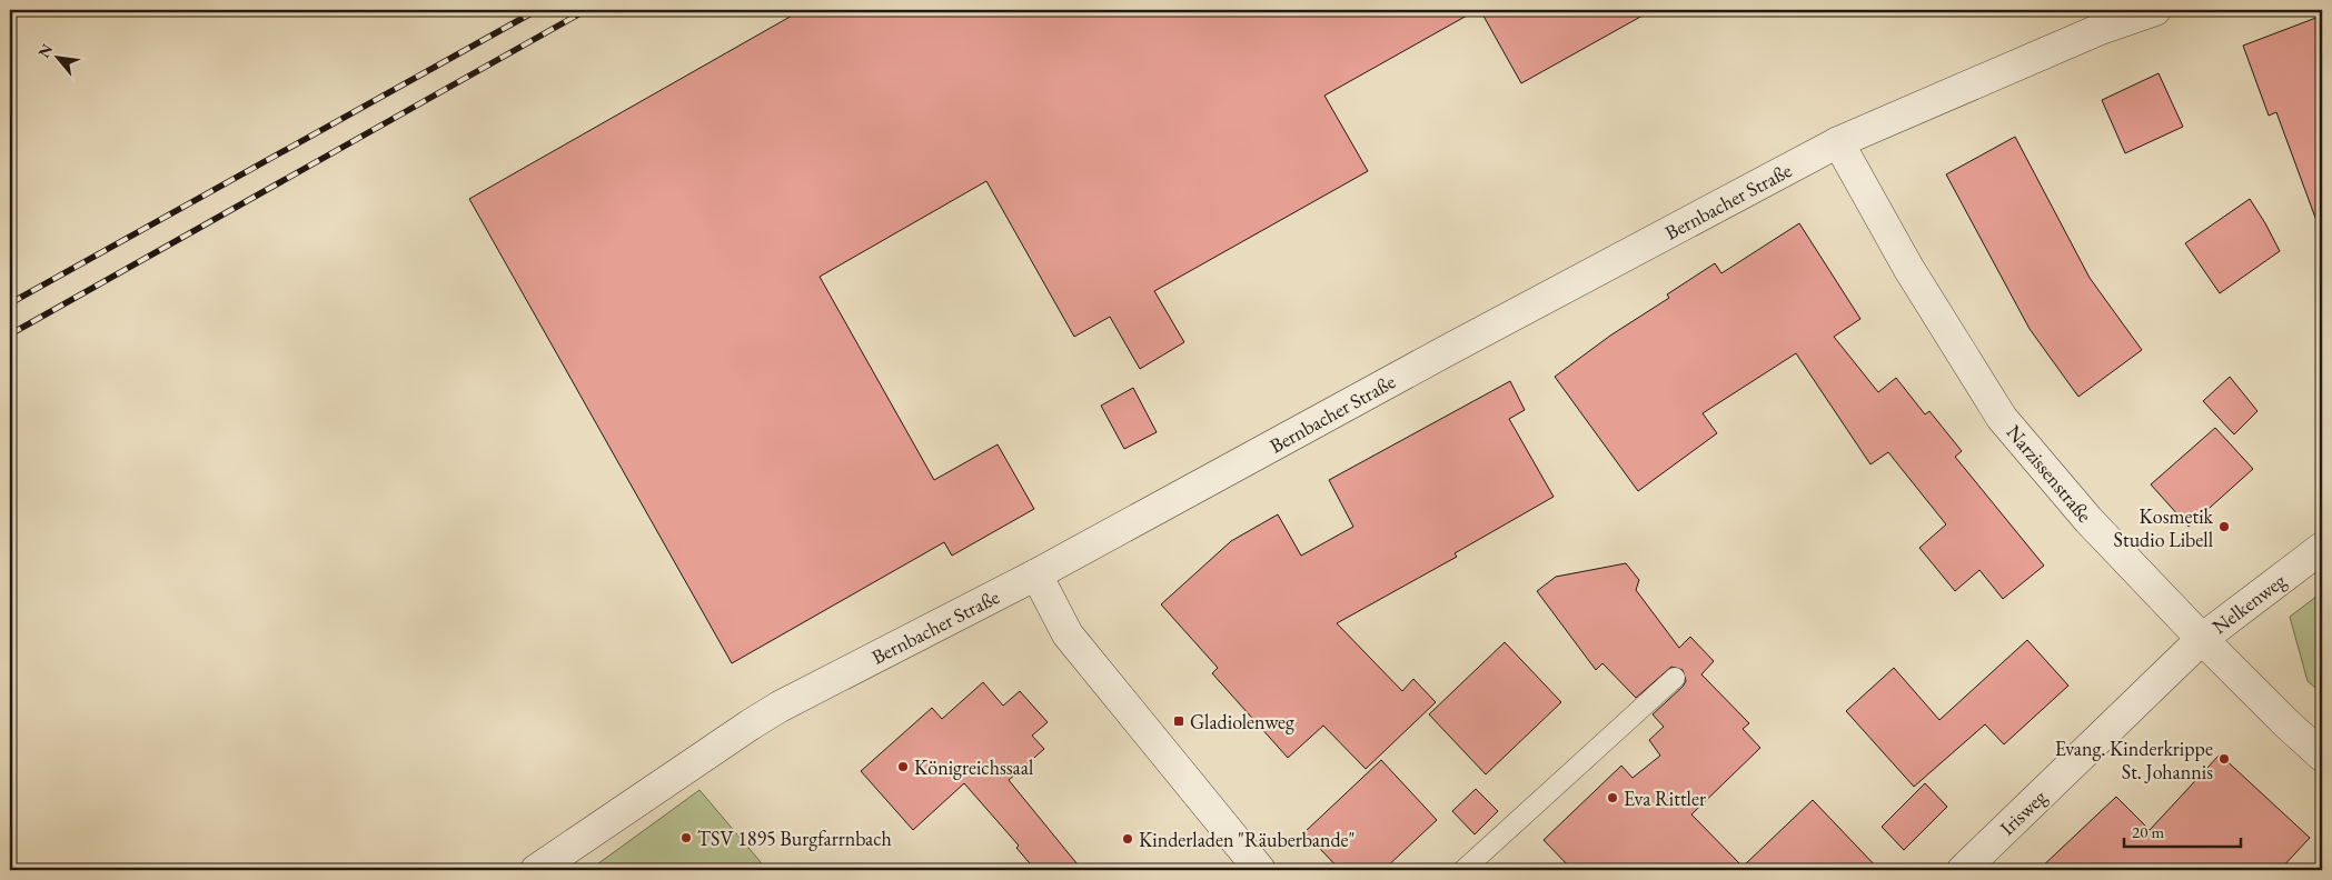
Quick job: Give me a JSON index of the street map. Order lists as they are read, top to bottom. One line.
{"streets":{"street":["Bernbacher Straße","Narzissenstraße","Nelkenweg","Irisweg"]},"crossings":[["Bernbacher Straße","Narzissenstraße"],["Narzissenstraße","Nelkenweg"],["Narzissenstraße","Irisweg"],["Nelkenweg","Irisweg"]],"places":{"other":["Kosmetik Studio Libell","Evang. Kinderkrippe St. Johannis","Königreichssaal","Eva Rittler","TSV 1895 Burgfarrnbach","Kinderladen \"Räuberbande\""],"transit":["Gladiolenweg"]},"scale_bar":"20 m","north":"top left"}
